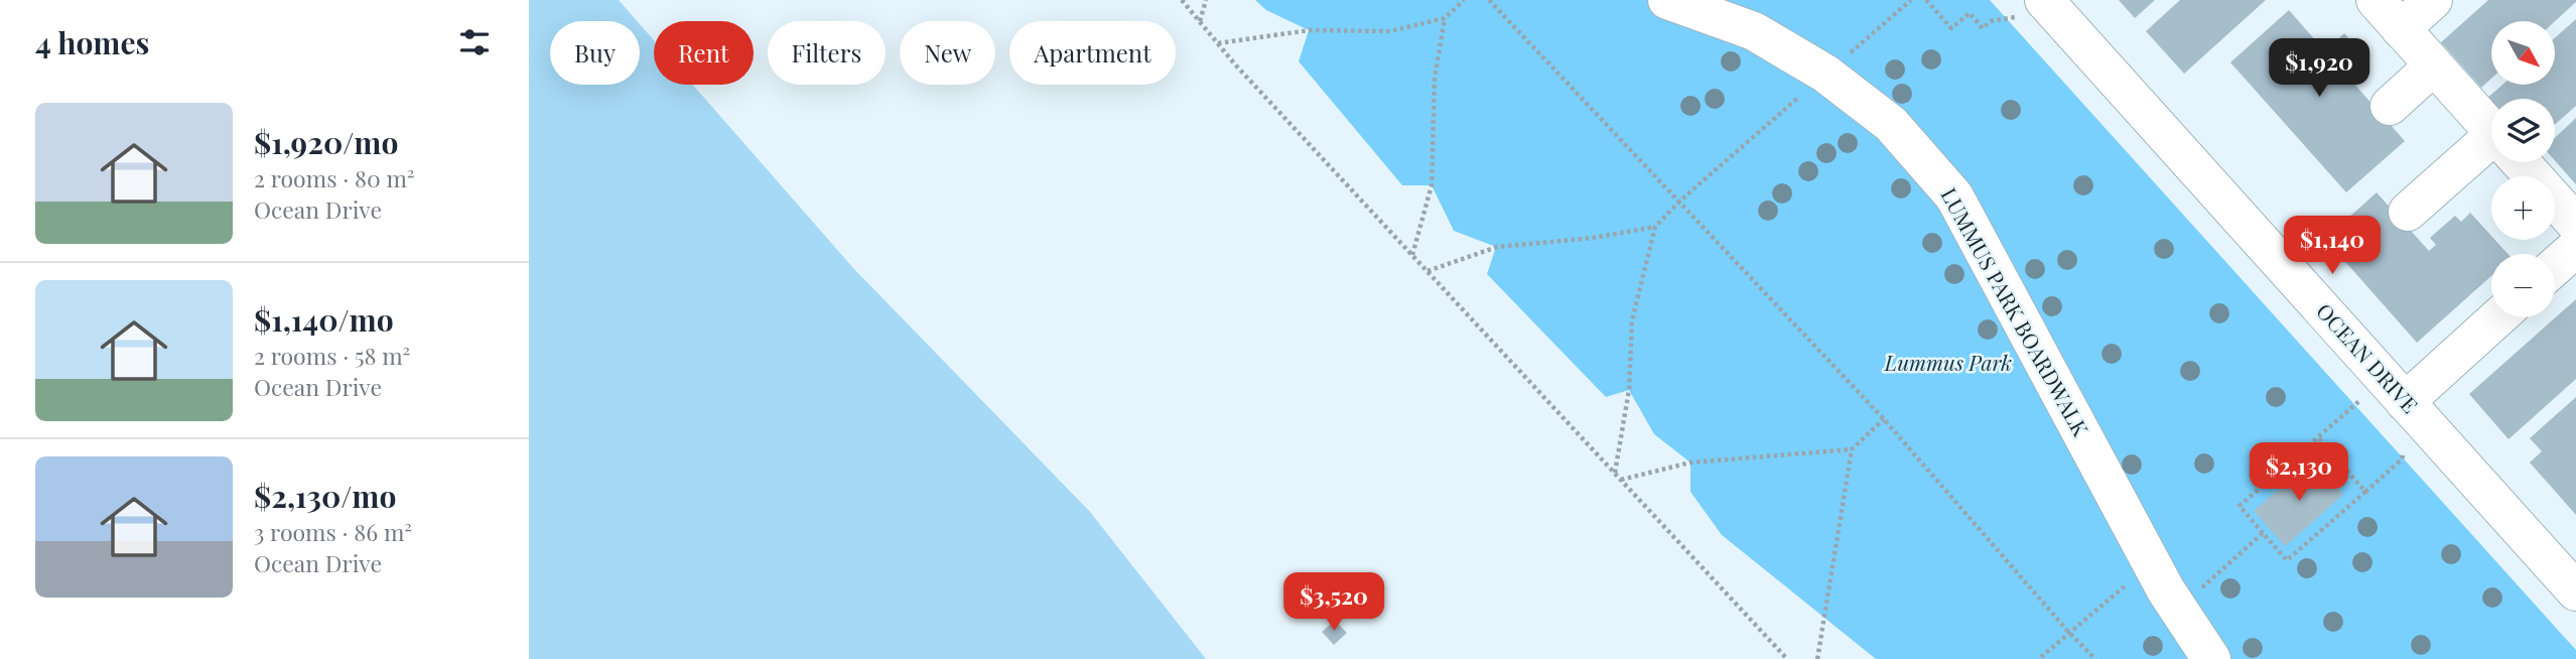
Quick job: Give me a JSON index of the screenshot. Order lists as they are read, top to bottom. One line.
{"streets":{"street":["LUMMUS PARK BOARDWALK","OCEAN DRIVE"]},"parks":["Lummus Park"],"north":"bottom right","page":{"heading":"4 homes","map_buttons":["+","−"],"chip":["Buy","Rent","Filters","New","Apartment"],"price":["$1,920","$1,140","$2,130","$3,520"],"list":[{"name":"$1,920/mo","note":"2 rooms · 80 m² · Ocean Drive"},{"name":"$1,140/mo","note":"2 rooms · 58 m² · Ocean Drive"},{"name":"$2,130/mo","note":"3 rooms · 86 m² · Ocean Drive"}]}}
